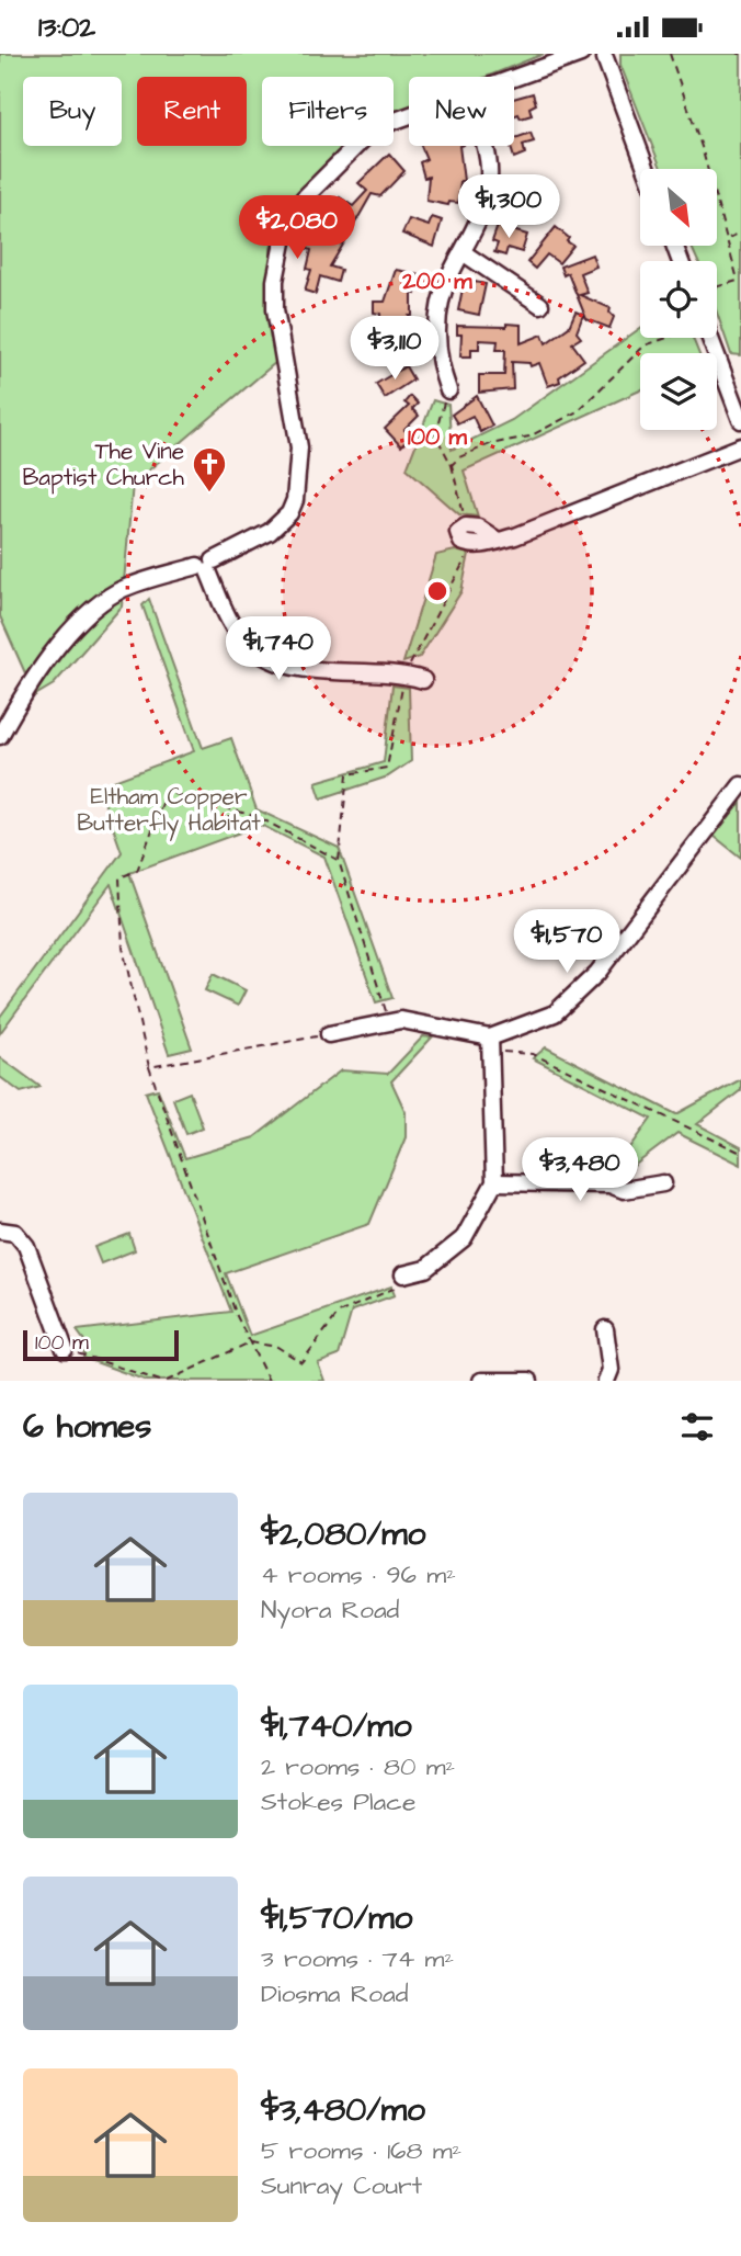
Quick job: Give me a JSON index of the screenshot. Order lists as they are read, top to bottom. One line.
{"parks":["Eltham Copper Butterfly Habitat"],"places":{"church":["The Vine Baptist Church"]},"scale_bar":"100 m","north":"bottom right","page":{"status":"13:02","chip":["Buy","Rent","Filters","New"],"price":["$1,300","$2,080","$3,110","$1,740","$1,570","$3,480"],"scale":"100 m","heading":"6 homes","list":[{"name":"$2,080/mo","note":"4 rooms · 96 m² · Nyora Road"},{"name":"$1,740/mo","note":"2 rooms · 80 m² · Stokes Place"},{"name":"$1,570/mo","note":"3 rooms · 74 m² · Diosma Road"},{"name":"$3,480/mo","note":"5 rooms · 168 m² · Sunray Court"}]},"rings":["200 m","100 m"]}
